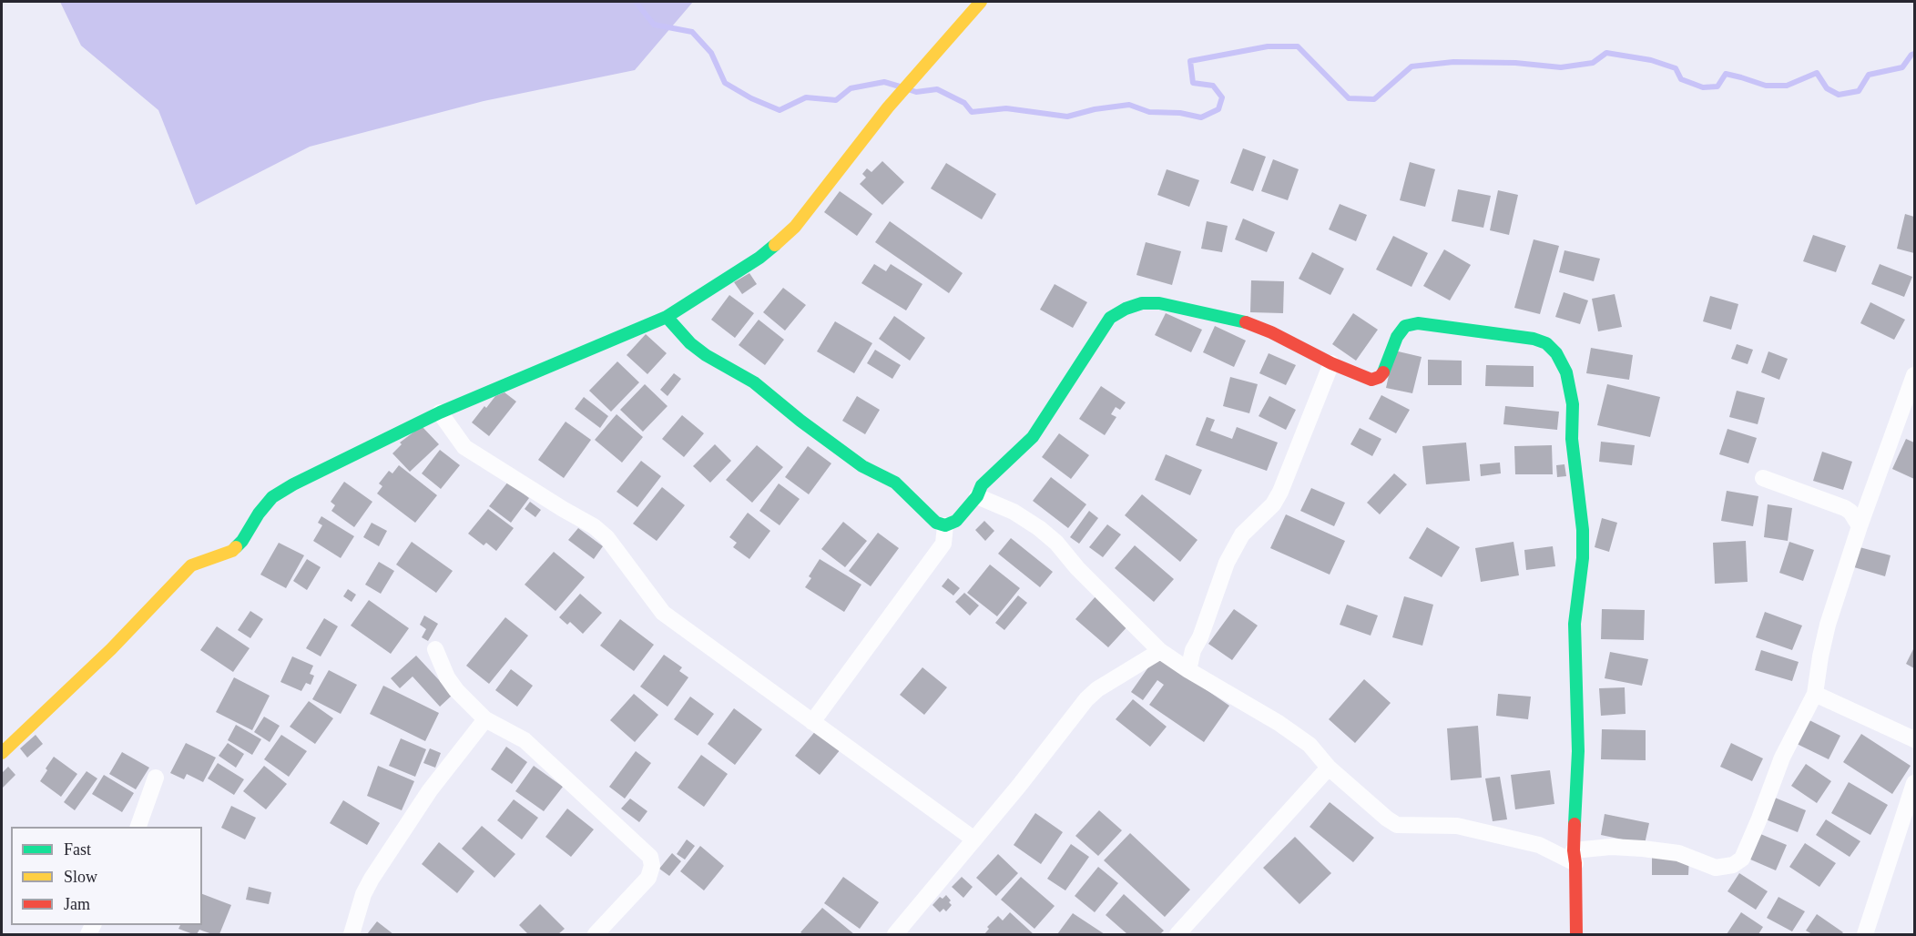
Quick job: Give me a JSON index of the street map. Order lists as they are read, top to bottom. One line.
{"legend":["Fast","Slow","Jam"]}
